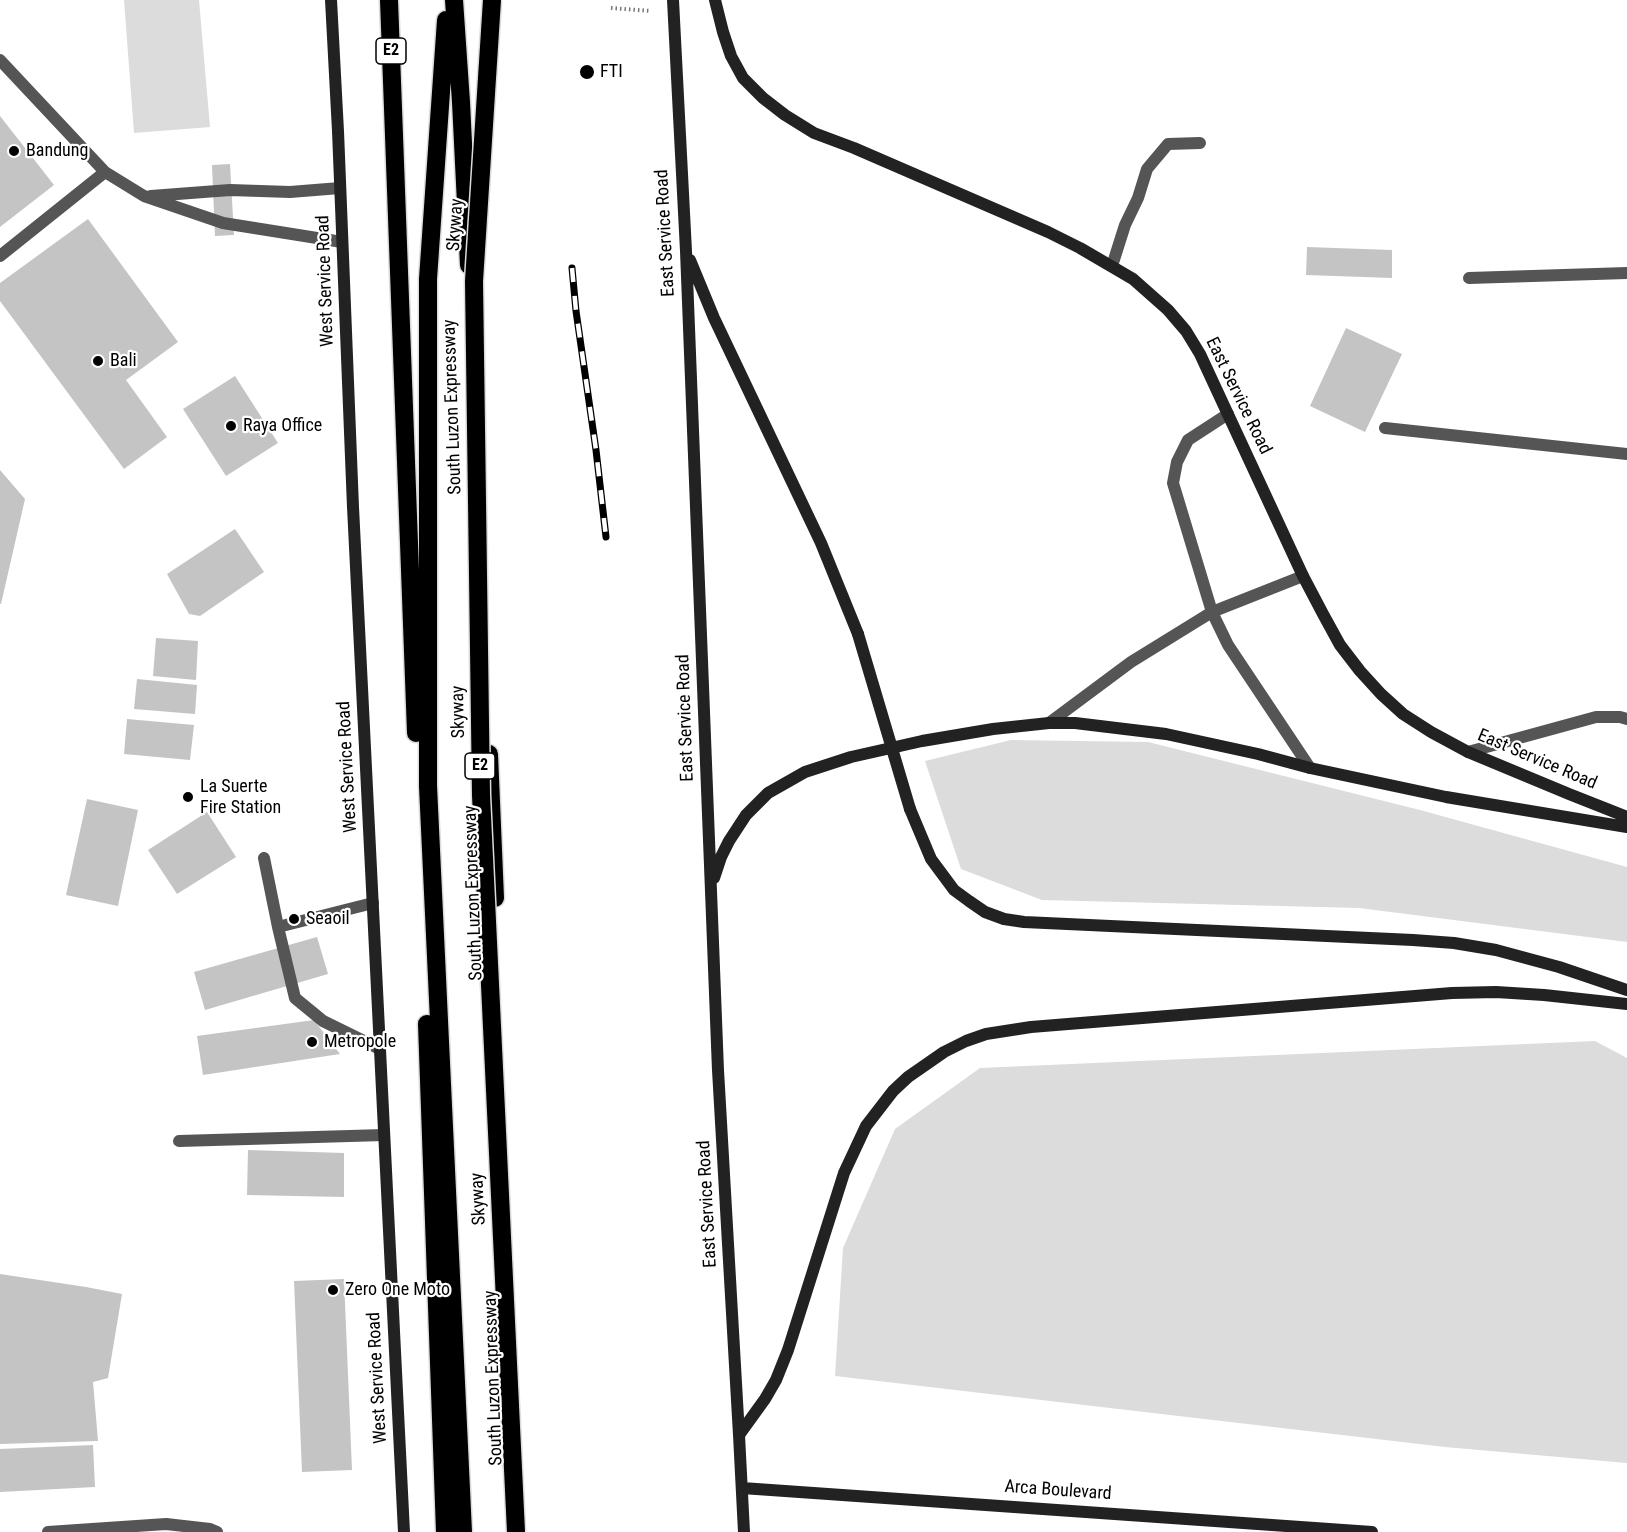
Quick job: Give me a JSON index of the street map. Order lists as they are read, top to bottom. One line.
{"streets":{"highway":["E2","Skyway","South Luzon Expressway"],"main road":["East Service Road","West Service Road","Arca Boulevard"]},"crossings":[["East Service Road","Arca Boulevard"]],"places":["FTI","Bandung","Bali","Raya Office","La Suerte Fire Station","Seaoil","Metropole","Zero One Moto"]}
